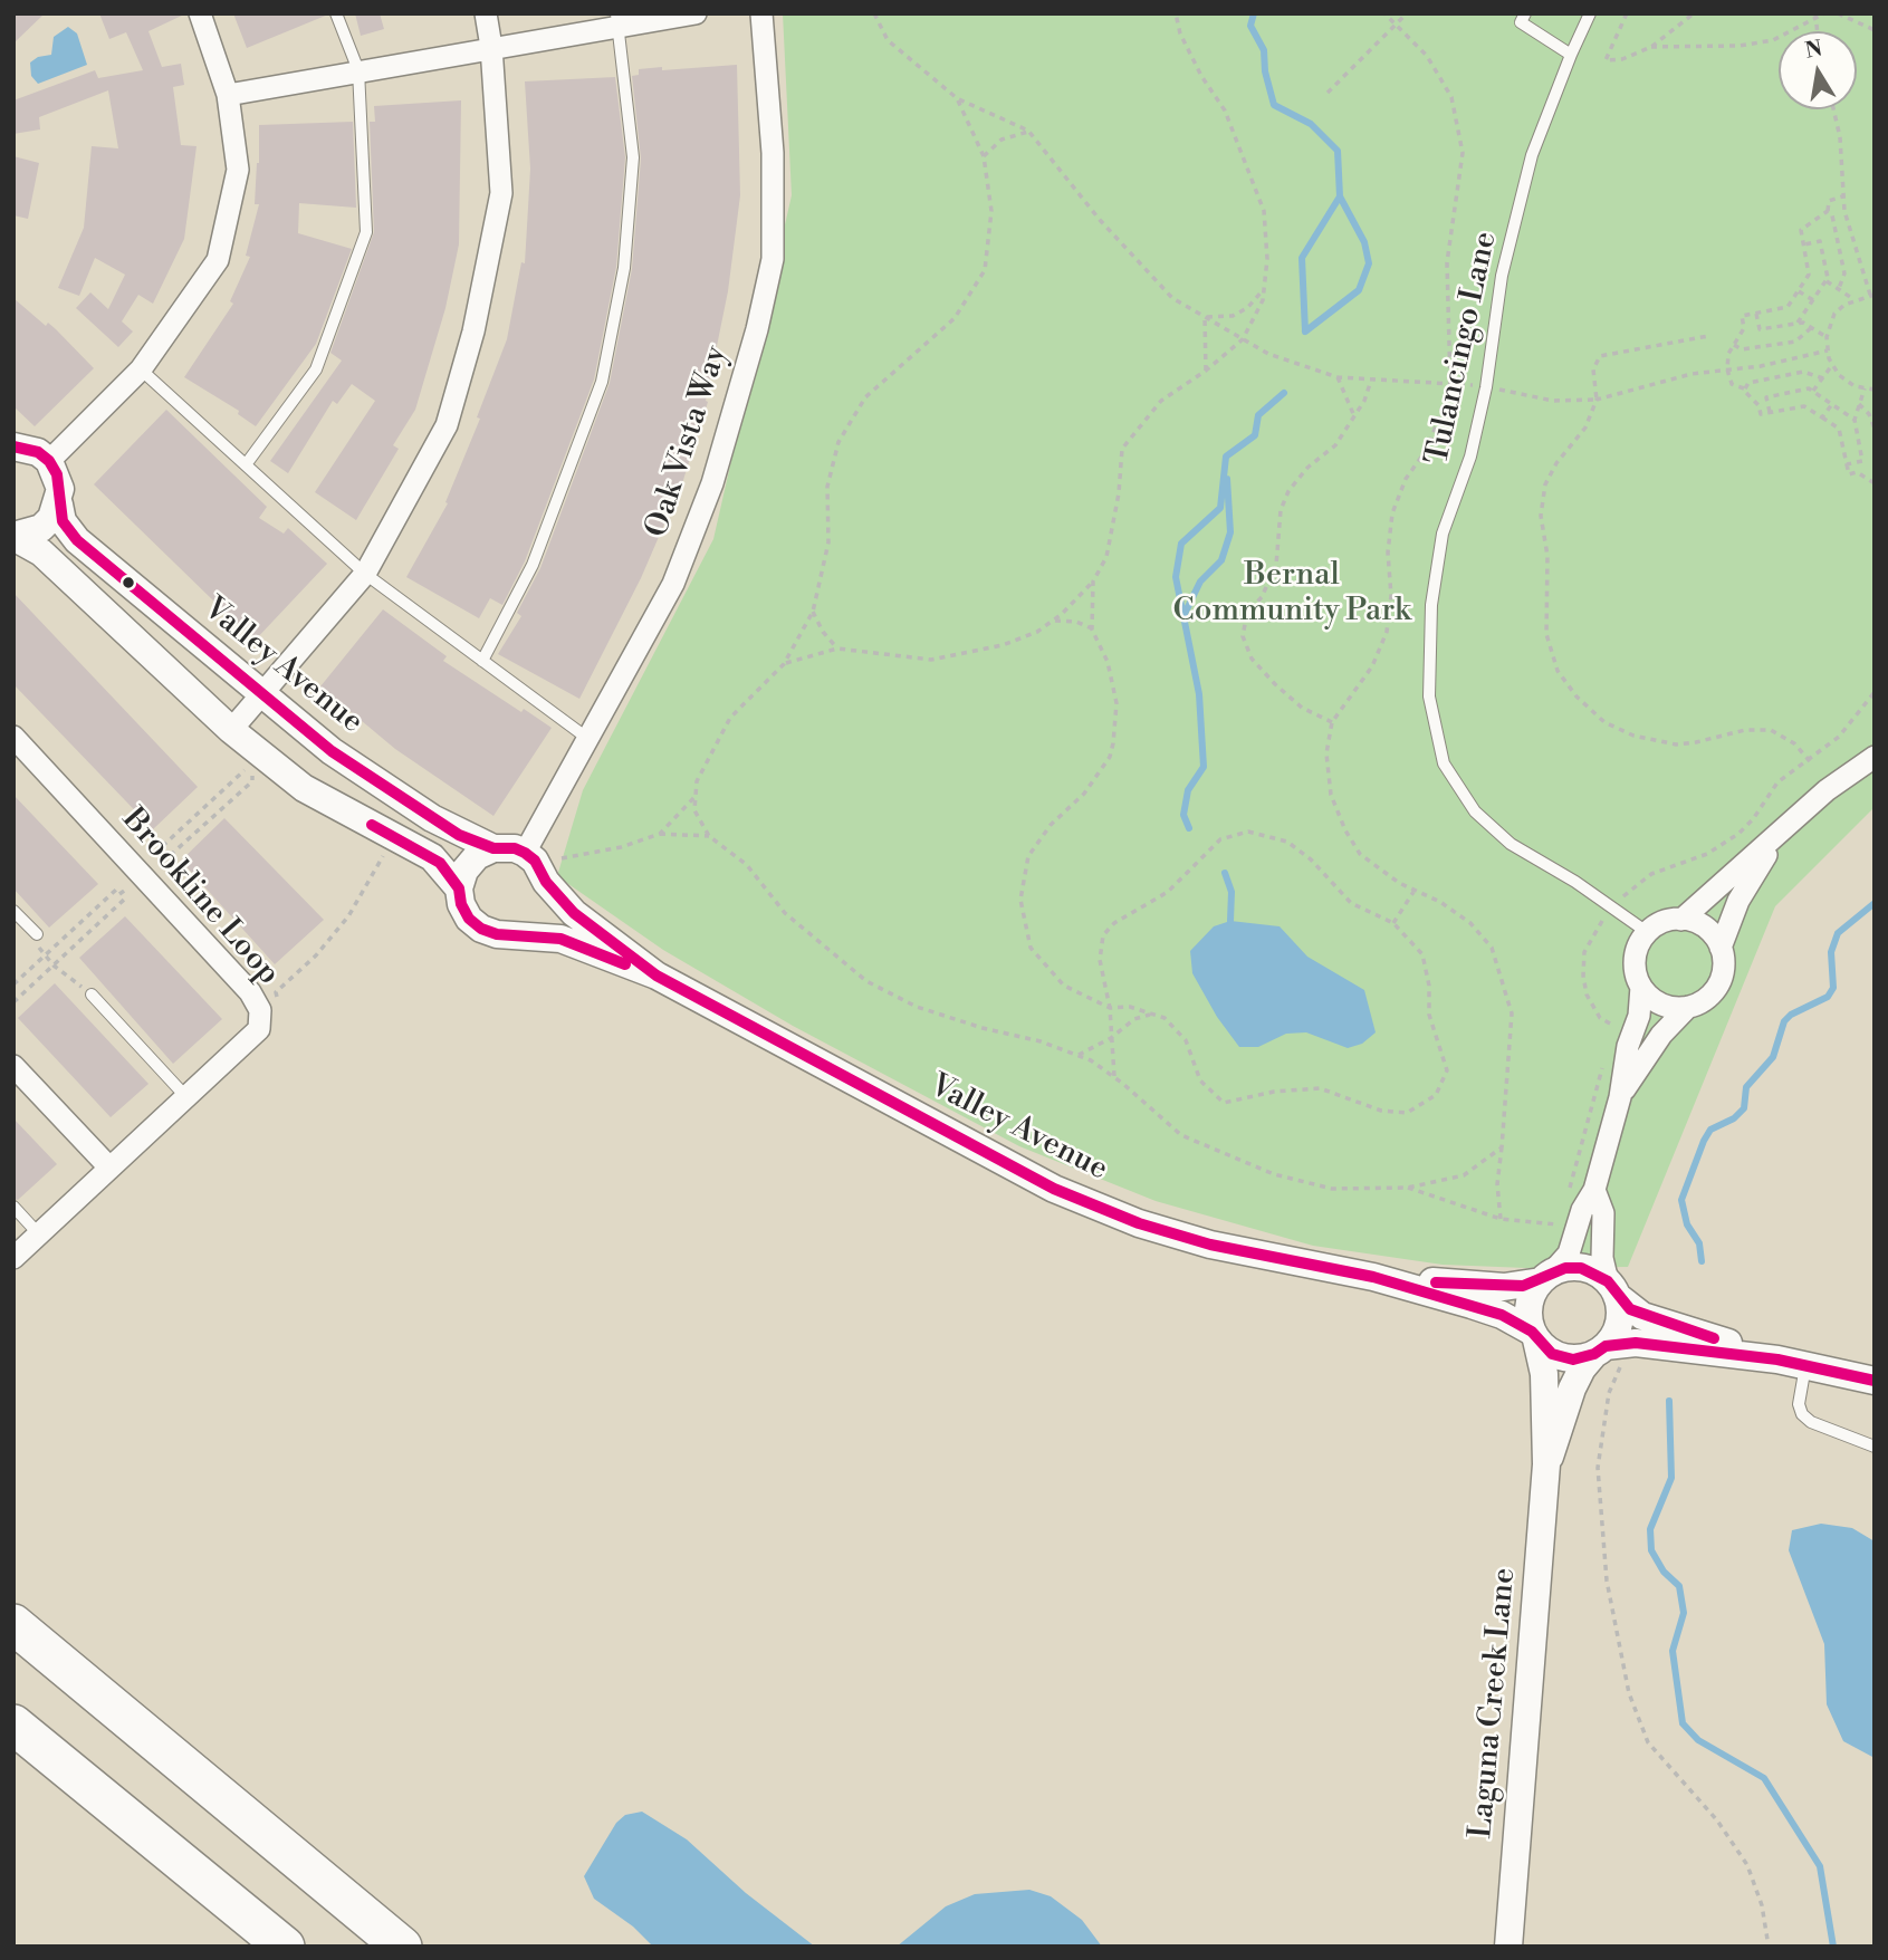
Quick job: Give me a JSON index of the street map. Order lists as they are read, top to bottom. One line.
{"streets":{"street":["Oak Vista Way","Valley Avenue","Brookline Loop","Laguna Creek Lane"],"lane":["Tulancingo Lane"]},"crossings":[["Oak Vista Way","Valley Avenue"],["Valley Avenue","Laguna Creek Lane"]],"parks":["Bernal Community Park"],"north":"top"}
